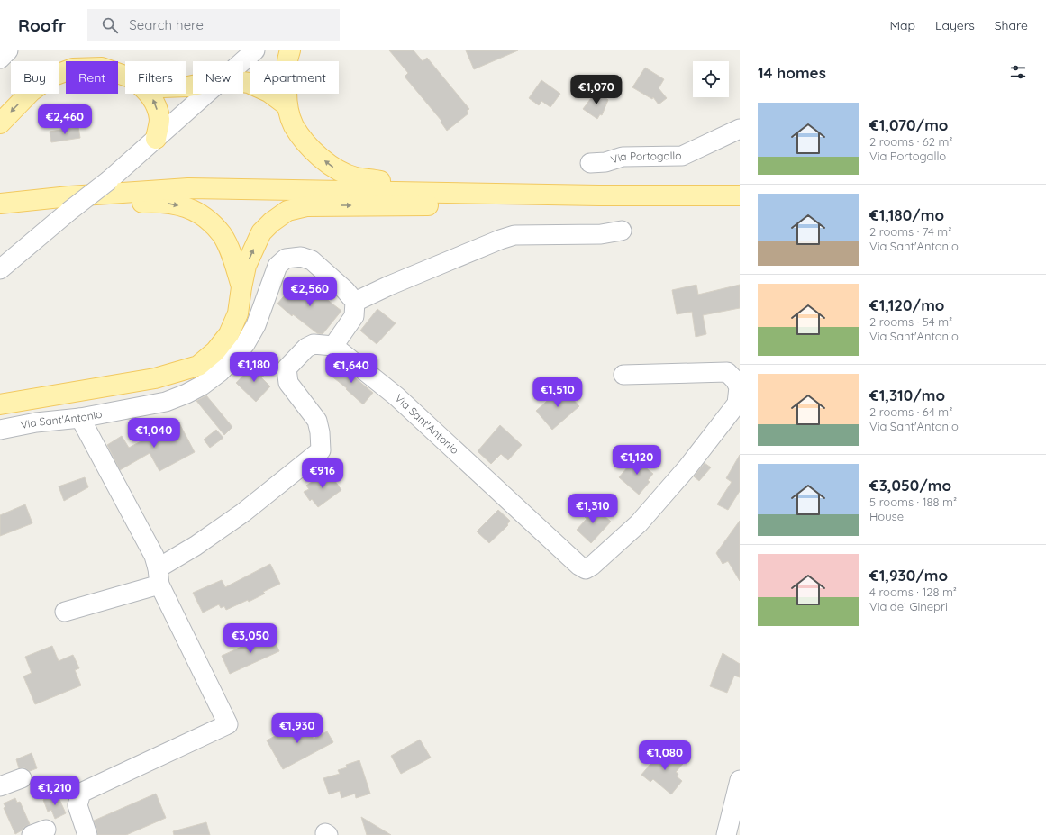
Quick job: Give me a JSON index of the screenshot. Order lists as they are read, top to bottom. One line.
{"streets":{"street":["Via Portogallo","Via Sant'Antonio"]},"page":{"header":"Roofr","search":"Search here","nav":["Map","Layers","Share"],"heading":"14 homes","chip":["Buy","Rent","Filters","New","Apartment"],"price":["€1,070","€2,460","€2,560","€1,180","€1,640","€1,510","€1,040","€1,120","€916","€1,310","€3,050","€1,930","€1,080","€1,210"],"list":[{"name":"€1,070/mo","note":"2 rooms · 62 m² · Via Portogallo"},{"name":"€1,180/mo","note":"2 rooms · 74 m² · Via Sant'Antonio"},{"name":"€1,120/mo","note":"2 rooms · 54 m² · Via Sant'Antonio"},{"name":"€1,310/mo","note":"2 rooms · 64 m² · Via Sant'Antonio"},{"name":"€3,050/mo","note":"5 rooms · 188 m² · House"},{"name":"€1,930/mo","note":"4 rooms · 128 m² · Via dei Ginepri"}]}}
